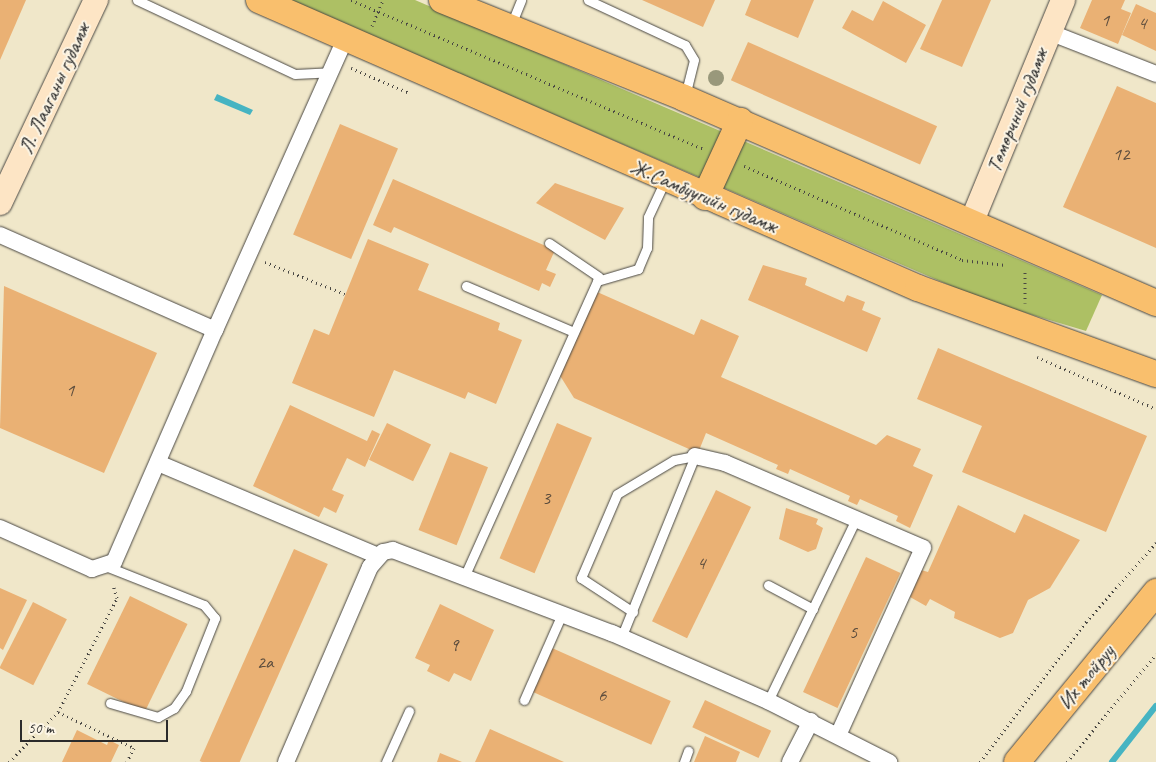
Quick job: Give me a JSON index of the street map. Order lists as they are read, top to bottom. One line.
{"streets":{"main road":["Л. Лааганы гудамж","Төмөрчний гудамж","Ж.Самбуугийн гудамж","Их тойруу"]},"house_numbers":["1","4","12","1","3","4","5","9","2а","6"],"scale_bar":"50 m"}
